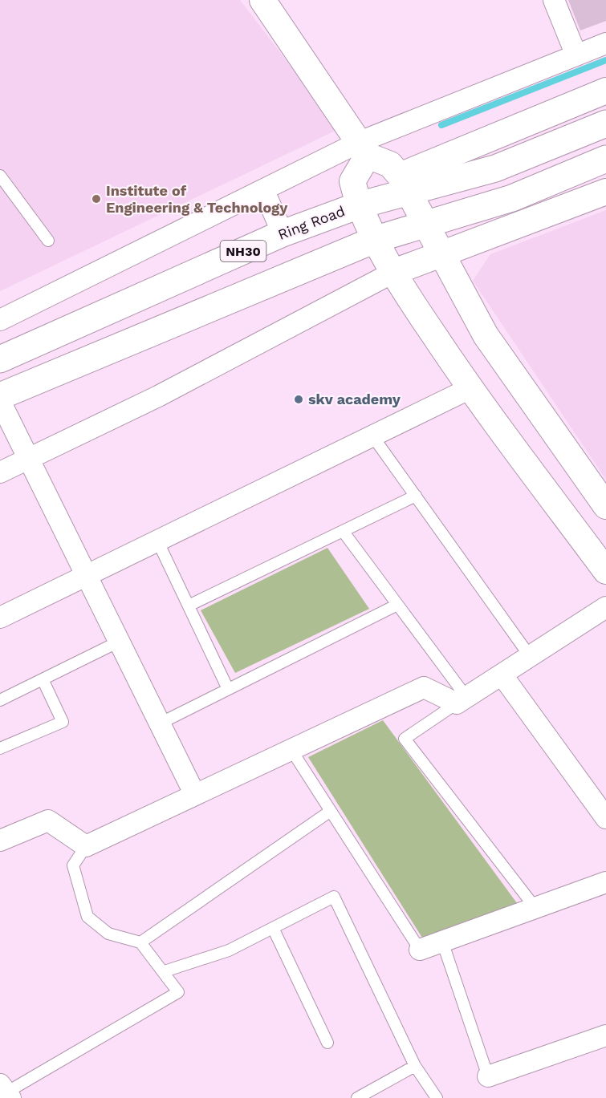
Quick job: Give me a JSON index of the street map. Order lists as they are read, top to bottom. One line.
{"streets":{"highway":["Ring Road","NH30"]},"places":["Institute of Engineering & Technology","skv academy"]}
